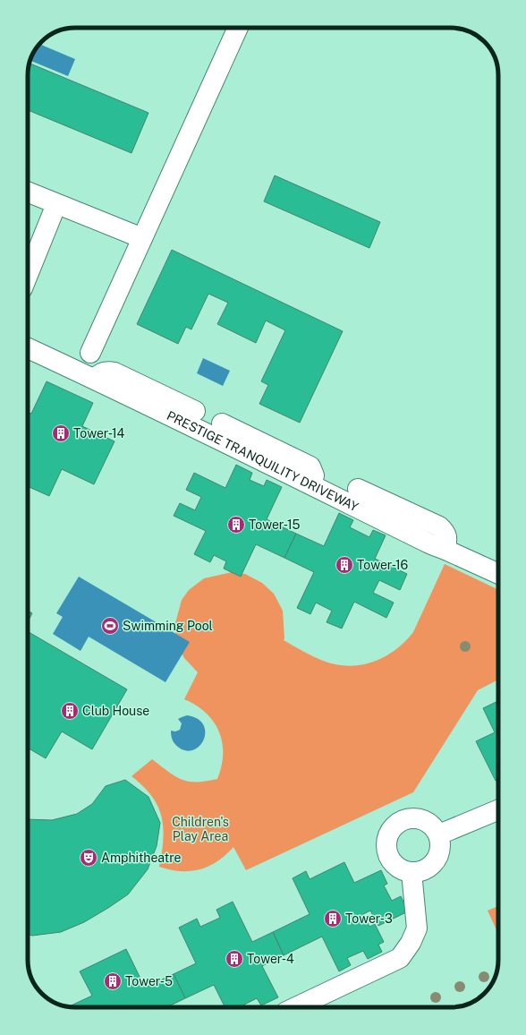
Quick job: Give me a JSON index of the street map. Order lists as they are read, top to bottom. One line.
{"streets":{"street":["PRESTIGE TRANQUILITY DRIVEWAY"]},"parks":["Children's Play Area"],"places":{"building":["Tower-14","Tower-15","Tower-16","Club House","Tower-3","Tower-4","Tower-5"],"sports":["Swimming Pool"],"theatre":["Amphitheatre"]}}
